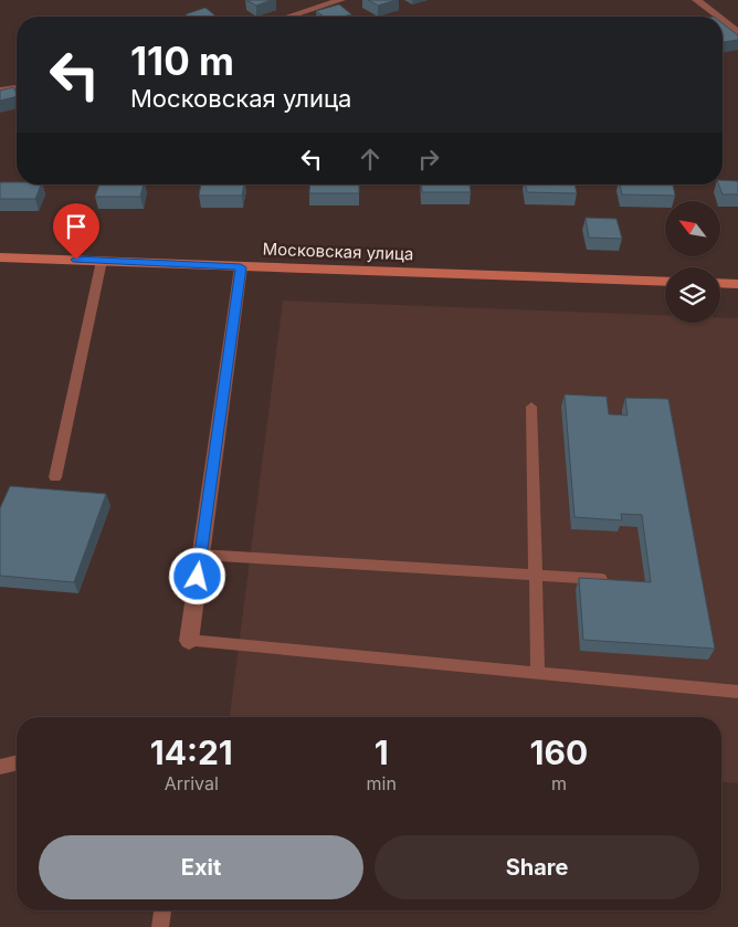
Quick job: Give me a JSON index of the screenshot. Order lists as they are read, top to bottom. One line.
{"streets":{"street":["Московская улица"]},"north":"top left","page":{"turn":["110 m","Московская улица"],"eta":["14:21","Arrival","1","min","160","m"],"buttons":["Exit","Share"]}}
